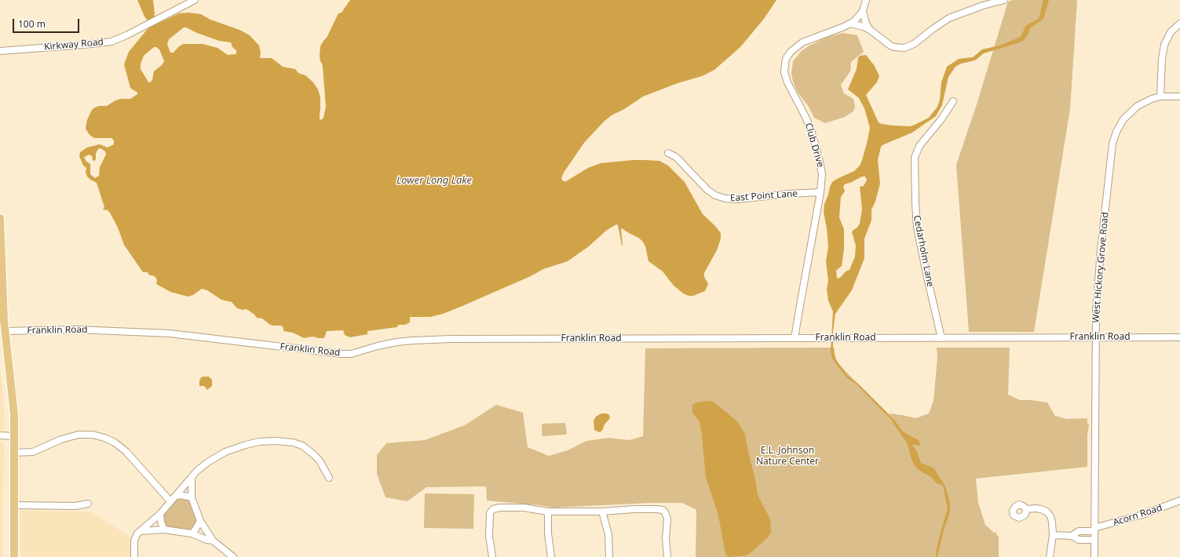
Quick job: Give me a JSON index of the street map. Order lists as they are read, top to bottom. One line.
{"streets":{"street":["Kirkway Road","Club Drive","East Point Lane","Cedarholm Lane","West Hickory Grove Road","Franklin Road","Acorn Road"]},"crossings":[["Club Drive","East Point Lane"],["Club Drive","Franklin Road"],["Cedarholm Lane","Franklin Road"],["West Hickory Grove Road","Franklin Road"],["West Hickory Grove Road","Acorn Road"]],"water":["Lower Long Lake"],"parks":["E.L. Johnson Nature Center"],"scale_bar":"100 m"}
